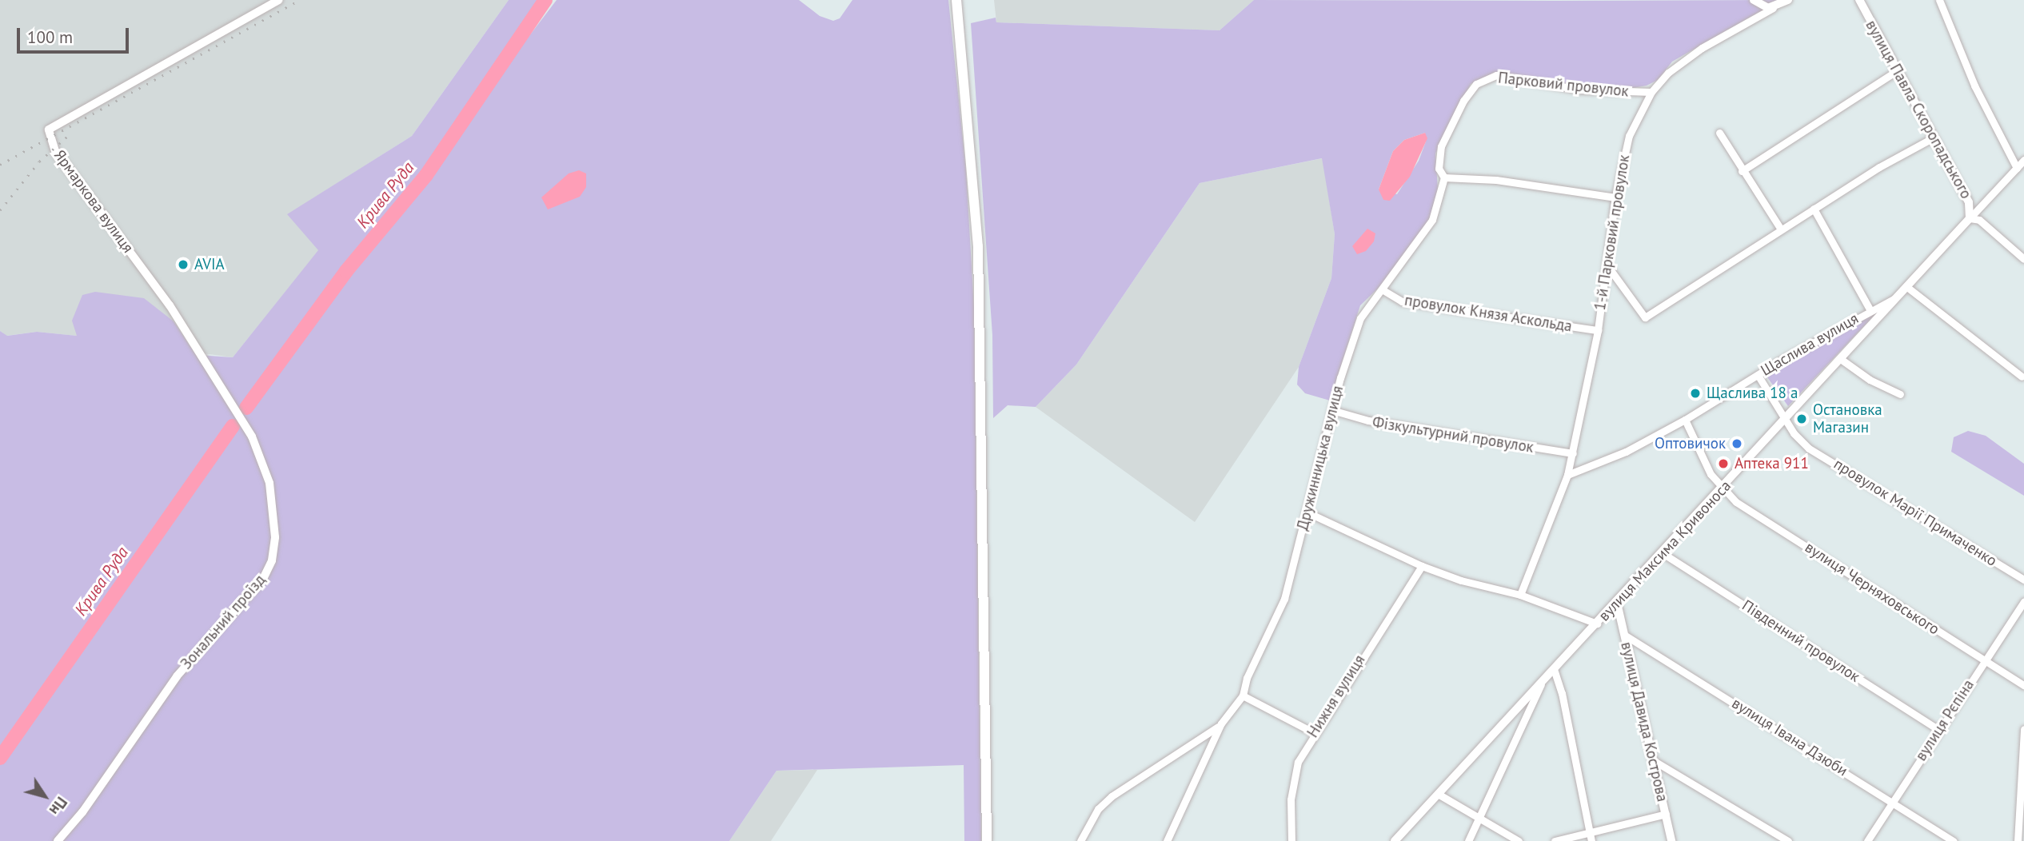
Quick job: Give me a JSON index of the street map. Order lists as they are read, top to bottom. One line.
{"streets":{"street":["Парковий провулок","вулиця Павла Скоропадського","Ярмаркова вулиця","1-й Парковий провулок","провулок Князя Аскольда","Щаслива вулиця","Фізкультурний провулок","Дружинницька вулиця","провулок Марії Примаченко","вулиця Максима Кривоноса","вулиця Черняховського","Зональний проїзд","Південний провулок","Нижня вулиця","вулиця Рєпіна","вулиця Давида Кострова","вулиця Івана Дзюби"]},"crossings":[["Парковий провулок","1-й Парковий провулок"],["Парковий провулок","Дружинницька вулиця"],["вулиця Павла Скоропадського","вулиця Максима Кривоноса"],["Ярмаркова вулиця","Зональний проїзд"],["1-й Парковий провулок","провулок Князя Аскольда"],["1-й Парковий провулок","Щаслива вулиця"],["1-й Парковий провулок","Фізкультурний провулок"],["провулок Князя Аскольда","Дружинницька вулиця"],["Щаслива вулиця","провулок Марії Примаченко"],["Щаслива вулиця","вулиця Максима Кривоноса"],["Щаслива вулиця","вулиця Черняховського"],["Фізкультурний провулок","Дружинницька вулиця"],["провулок Марії Примаченко","вулиця Максима Кривоноса"],["вулиця Максима Кривоноса","вулиця Черняховського"],["вулиця Максима Кривоноса","Південний провулок"],["вулиця Максима Кривоноса","вулиця Давида Кострова"],["вулиця Черняховського","вулиця Рєпіна"],["Південний провулок","вулиця Рєпіна"],["вулиця Рєпіна","вулиця Івана Дзюби"],["вулиця Давида Кострова","вулиця Івана Дзюби"]],"water":["Крива Руда"],"places":["AVIA","Щаслива 18 а","Остановка Магазин","Оптовичок","Аптека 911"],"scale_bar":"100 m","north":"bottom right"}
